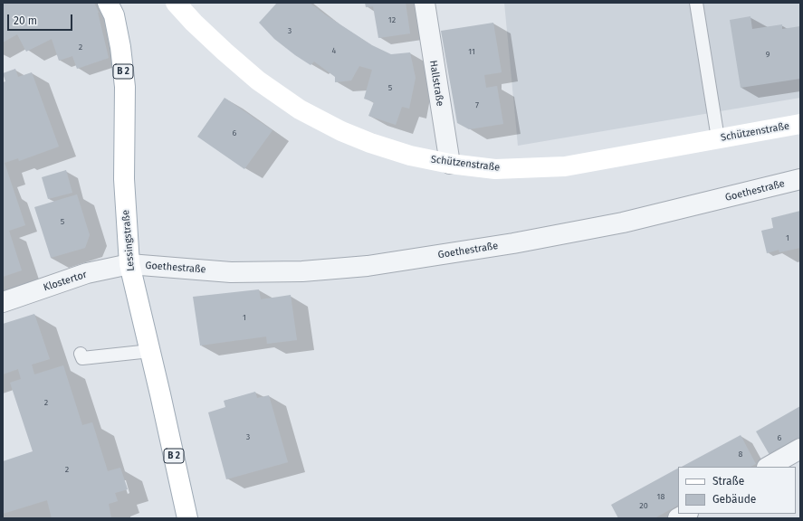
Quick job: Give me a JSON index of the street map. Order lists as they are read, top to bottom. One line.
{"streets":{"street":["B 2","Hallstraße","Schützenstraße","Goethestraße","Lessingstraße","Klostertor"]},"crossings":[["Hallstraße","Schützenstraße"],["Goethestraße","Lessingstraße"],["Goethestraße","Klostertor"],["Lessingstraße","Klostertor"]],"house_numbers":["12","3","2","4","11","9","5","7","6","5","1","1","2","3","6","8","2","18","20"],"legend":["Straße","Gebäude"],"scale_bar":"20 m"}
